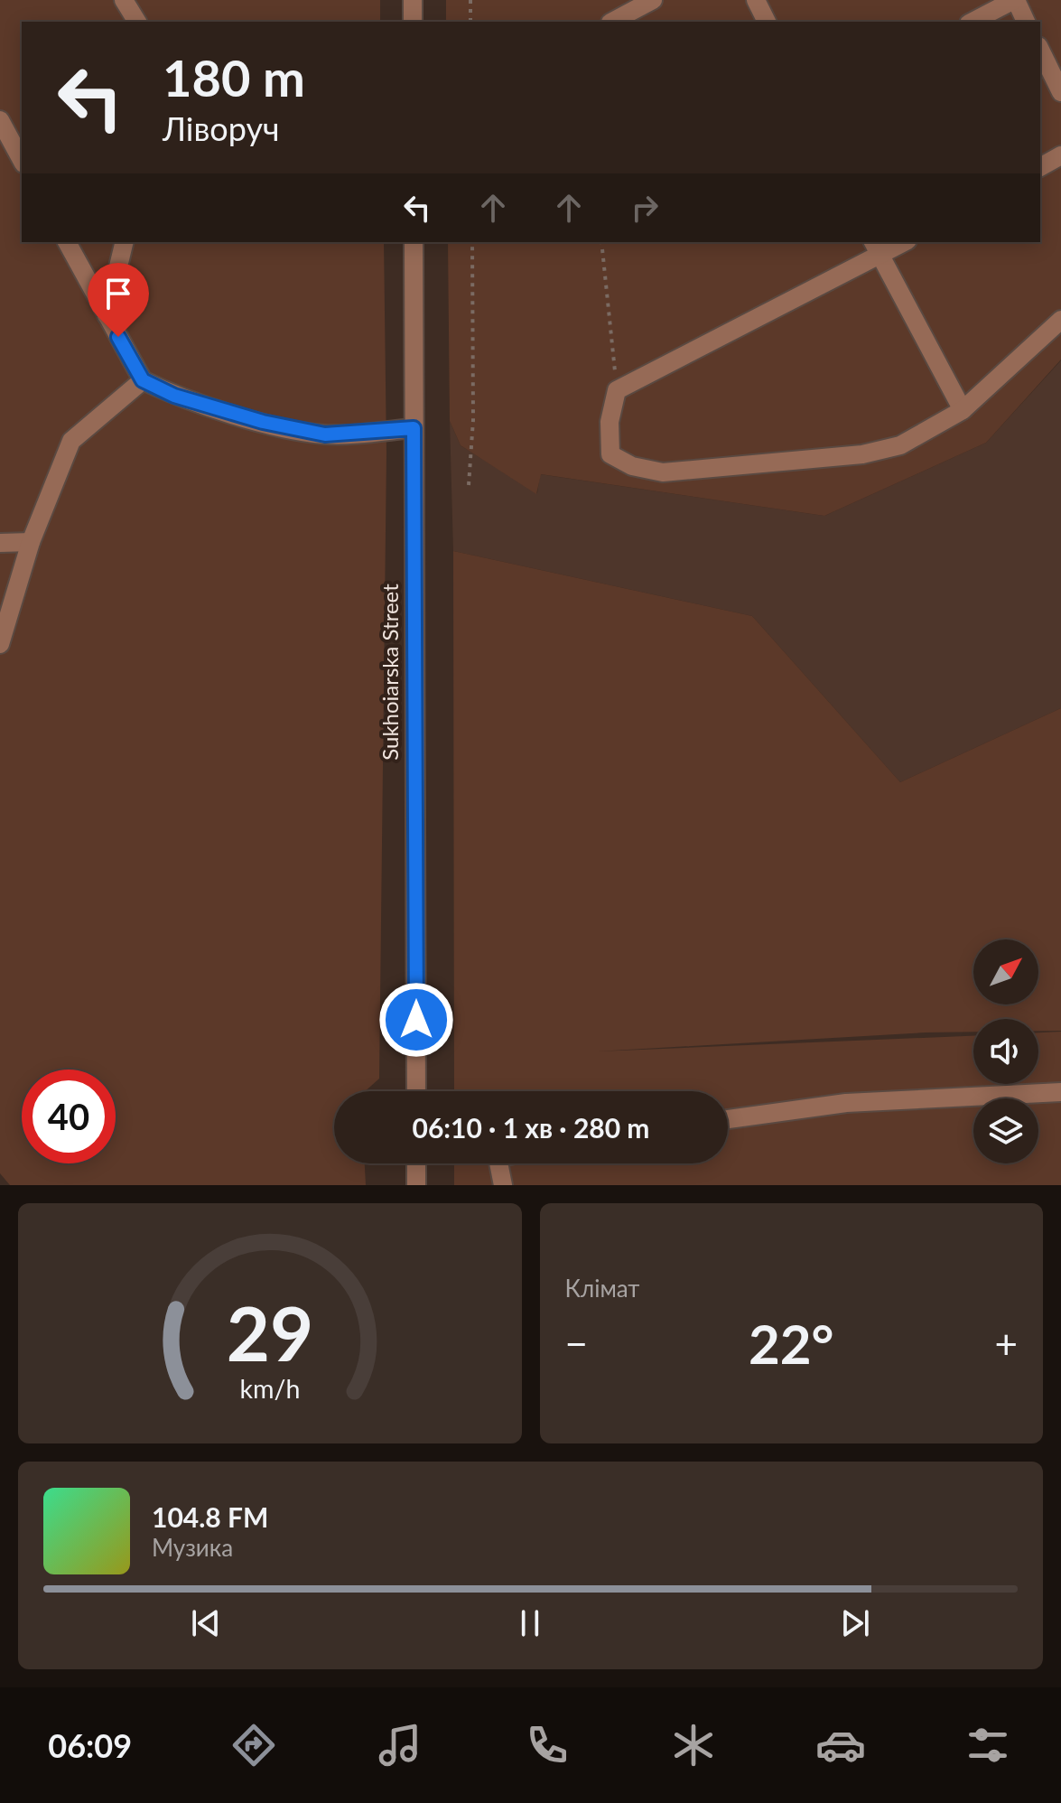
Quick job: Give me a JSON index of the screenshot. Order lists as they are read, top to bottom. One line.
{"streets":{"street":["Sukhoiarska Street"]},"north":"top right","page":{"turn":["180 m","Ліворуч"],"limit":"40","trip":"06:10 · 1 хв · 280 m","tile":"Клімат","heat":["−","22°","+"],"song":["104.8 FM","Музика"],"tabs":"06:09","gauge":["29","km/h"]}}
